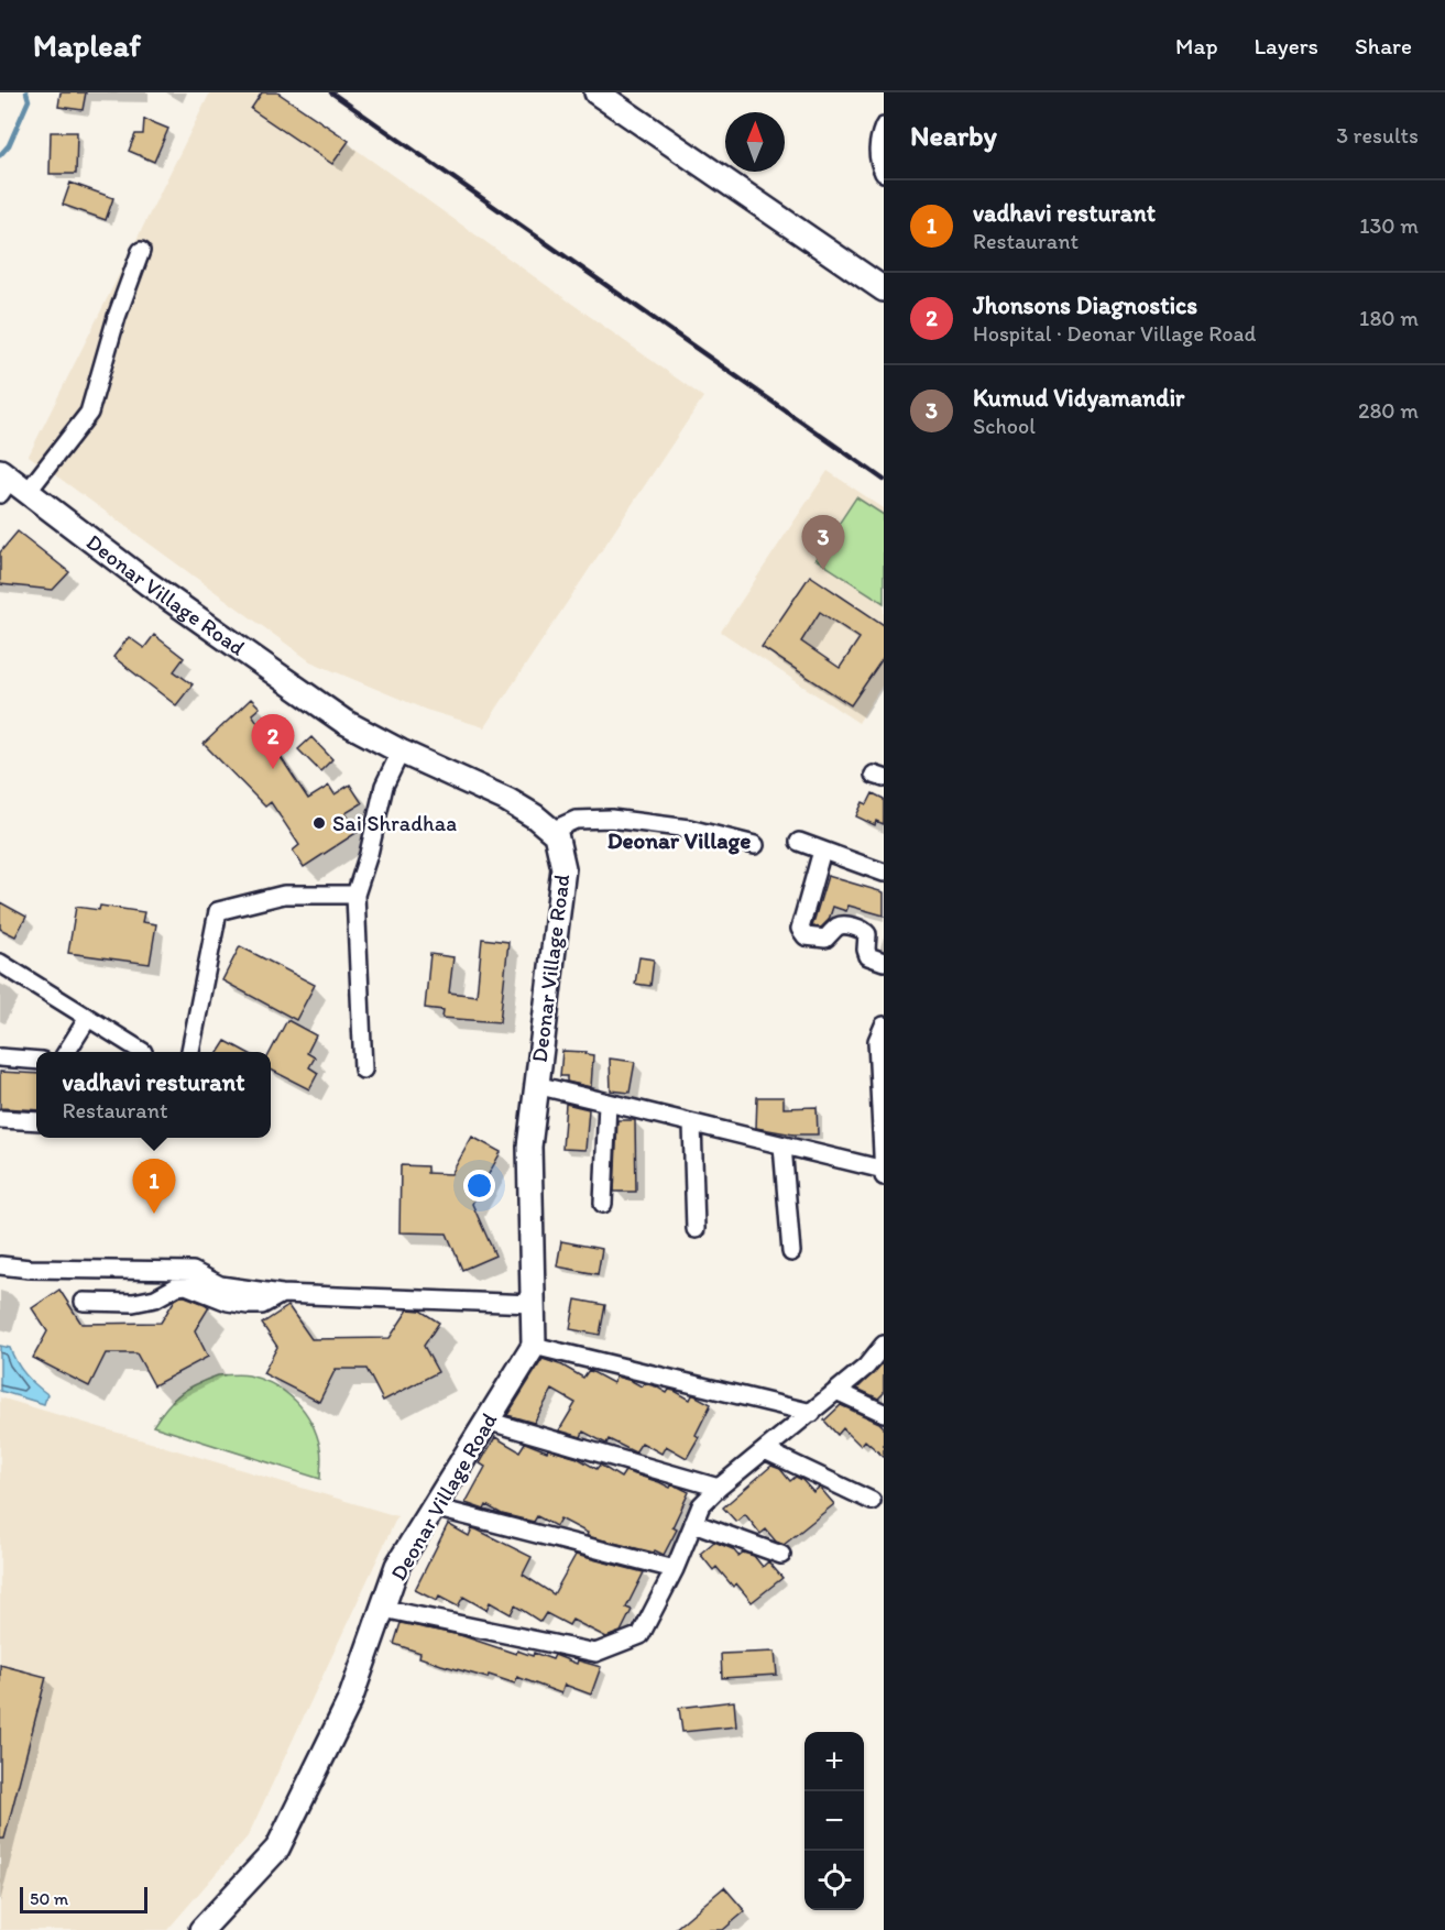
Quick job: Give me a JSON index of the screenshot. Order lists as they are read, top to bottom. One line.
{"streets":{"main road":["Deonar Village Road"]},"districts":["Deonar Village"],"places":["Sai Shradhaa"],"scale_bar":"50 m","north":"top","page":{"header":"Mapleaf","nav":["Map","Layers","Share"],"heading":["Nearby","3 results"],"list":[{"mark":"1","name":"vadhavi resturant","note":"Restaurant","value":"130 m"},{"mark":"2","name":"Jhonsons Diagnostics","note":"Hospital · Deonar Village Road","value":"180 m"},{"mark":"3","name":"Kumud Vidyamandir","note":"School","value":"280 m"}],"pins":["3","2","1"],"popup":["vadhavi resturant","Restaurant"],"map_buttons":["+","−"],"scale":"50 m"}}
